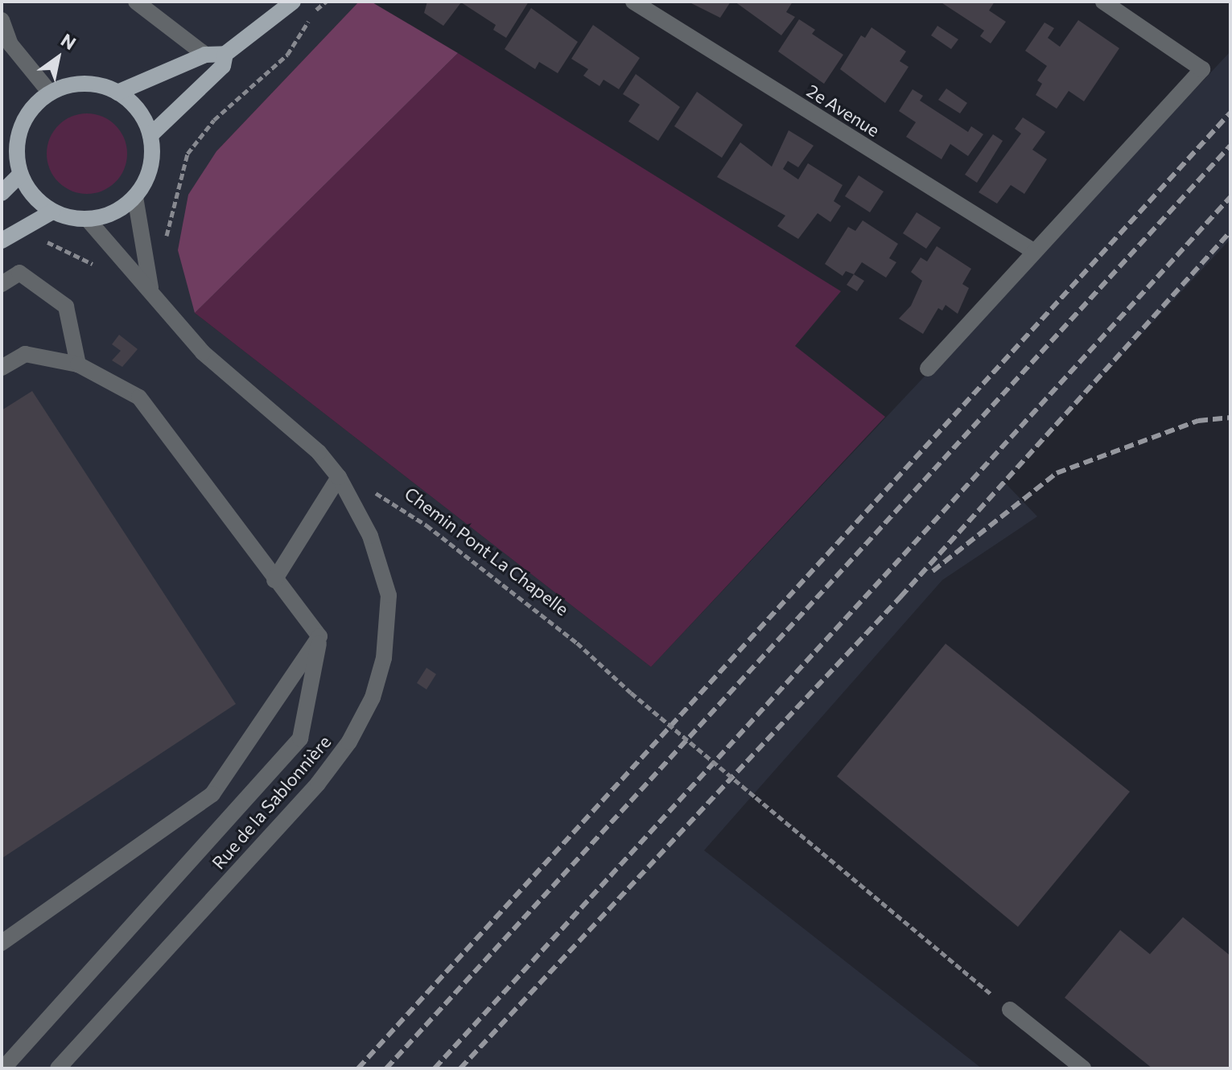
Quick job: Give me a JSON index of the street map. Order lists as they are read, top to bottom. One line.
{"streets":{"street":["2e Avenue","Rue de la Sablonnière"],"path":["Chemin Pont La Chapelle"]},"crossings":[["Chemin Pont La Chapelle","Rue de la Sablonnière"]],"north":"top right"}
